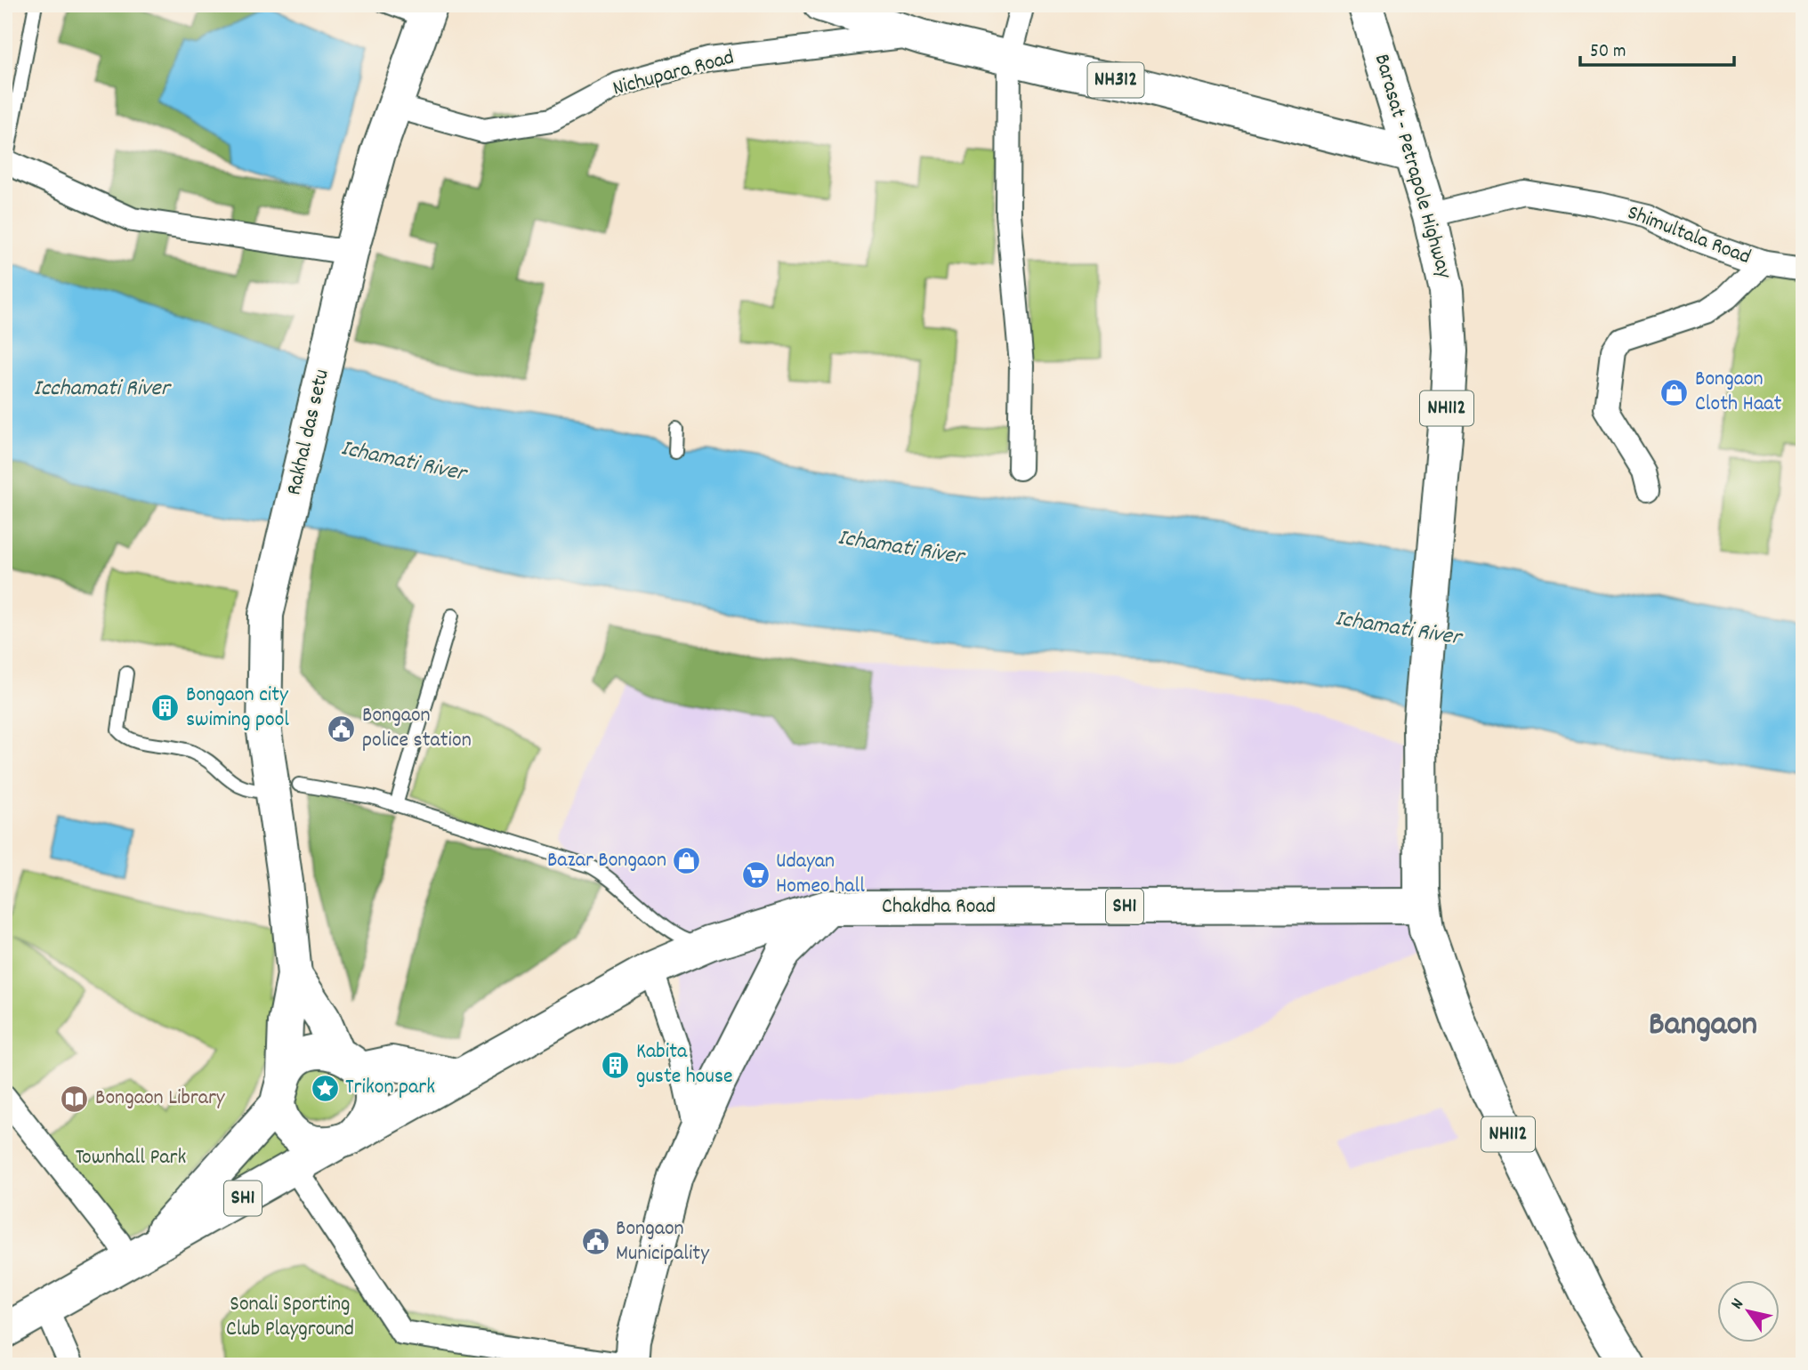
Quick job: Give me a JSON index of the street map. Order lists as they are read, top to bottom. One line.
{"streets":{"main road":["NH312","Barasat - Petrapole Highway","NH112","Rakhal das setu","SH1","Chakdha Road"],"street":["Nichupara Road","Shimultala Road"]},"crossings":[["Nichupara Road","NH312"],["Nichupara Road","Rakhal das setu"],["NH312","Barasat - Petrapole Highway"],["Barasat - Petrapole Highway","Shimultala Road"],["Barasat - Petrapole Highway","Chakdha Road"]],"districts":["Bangaon"],"water":["Icchamati River","Ichamati River"],"parks":["Townhall Park","Sonali Sporting Club Playground"],"places":{"shop":["Bongaon Cloth Haat","Bazar Bongaon"],"building":["Bongaon city swiming pool","Kabita guste house"],"public building":["Bongaon police station","Bongaon Municipality"],"supermarket":["Udayan Homeo hall"],"place":["Trikon park"],"library":["Bongaon Library"]},"scale_bar":"50 m","north":"top left"}
